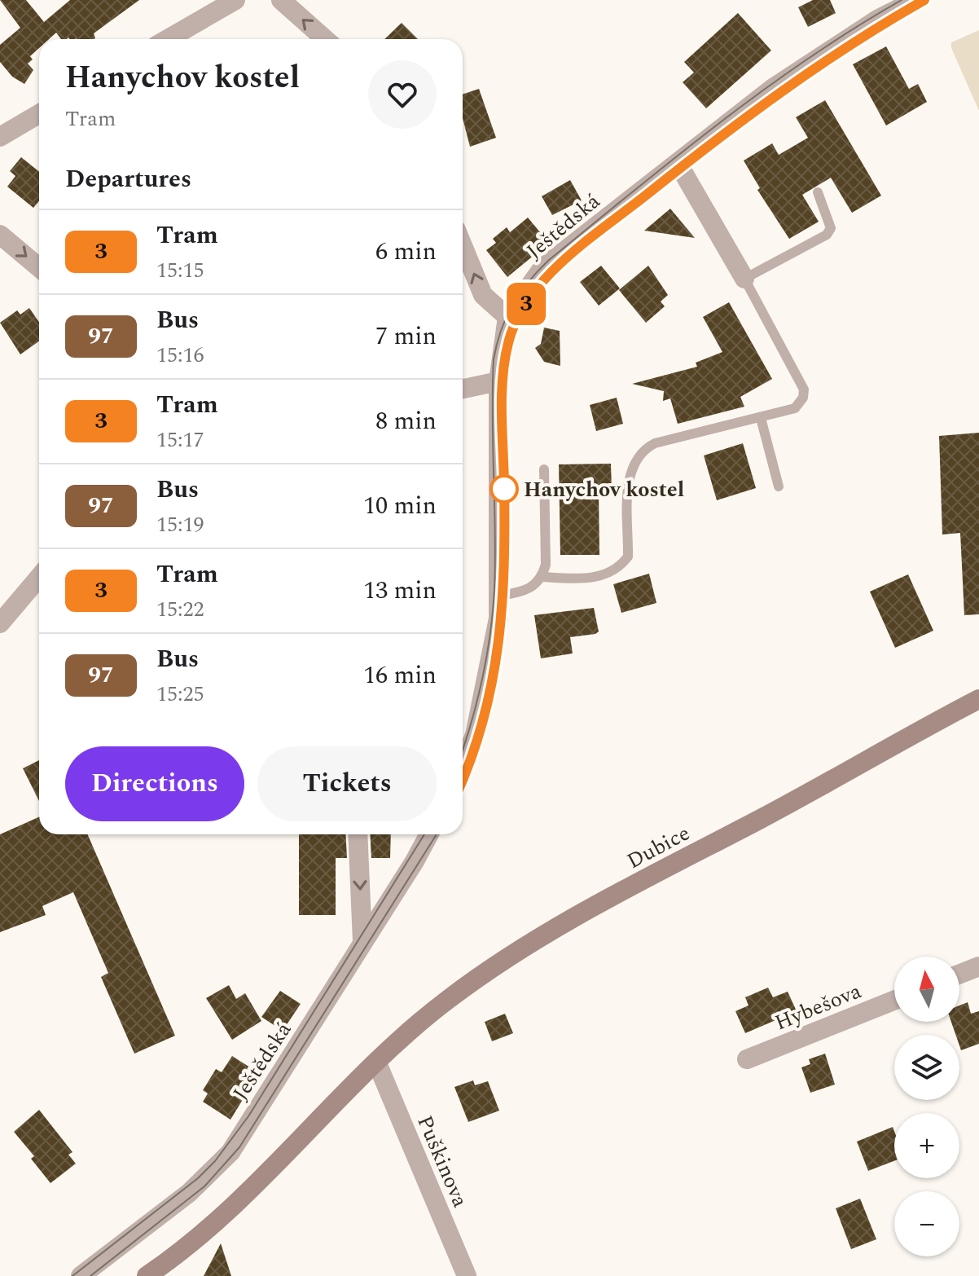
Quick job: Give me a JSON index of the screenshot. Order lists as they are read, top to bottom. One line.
{"streets":{"street":["Ještědská","Dubice","Hybešova","Puškinova"]},"crossings":[["Dubice","Puškinova"]],"places":["Hanychov kostel"],"lines":["tram line 3"],"north":"top","page":{"on_map":"3","heading":[["Hanychov kostel","Tram"],"Departures"],"list":[{"mark":"3","name":"Tram","note":"15:15","value":"6 min"},{"mark":"97","name":"Bus","note":"15:16","value":"7 min"},{"mark":"3","name":"Tram","note":"15:17","value":"8 min"},{"mark":"97","name":"Bus","note":"15:19","value":"10 min"},{"mark":"3","name":"Tram","note":"15:22","value":"13 min"},{"mark":"97","name":"Bus","note":"15:25","value":"16 min"}],"buttons":["Directions","Tickets"],"map_buttons":["+","−"]}}
